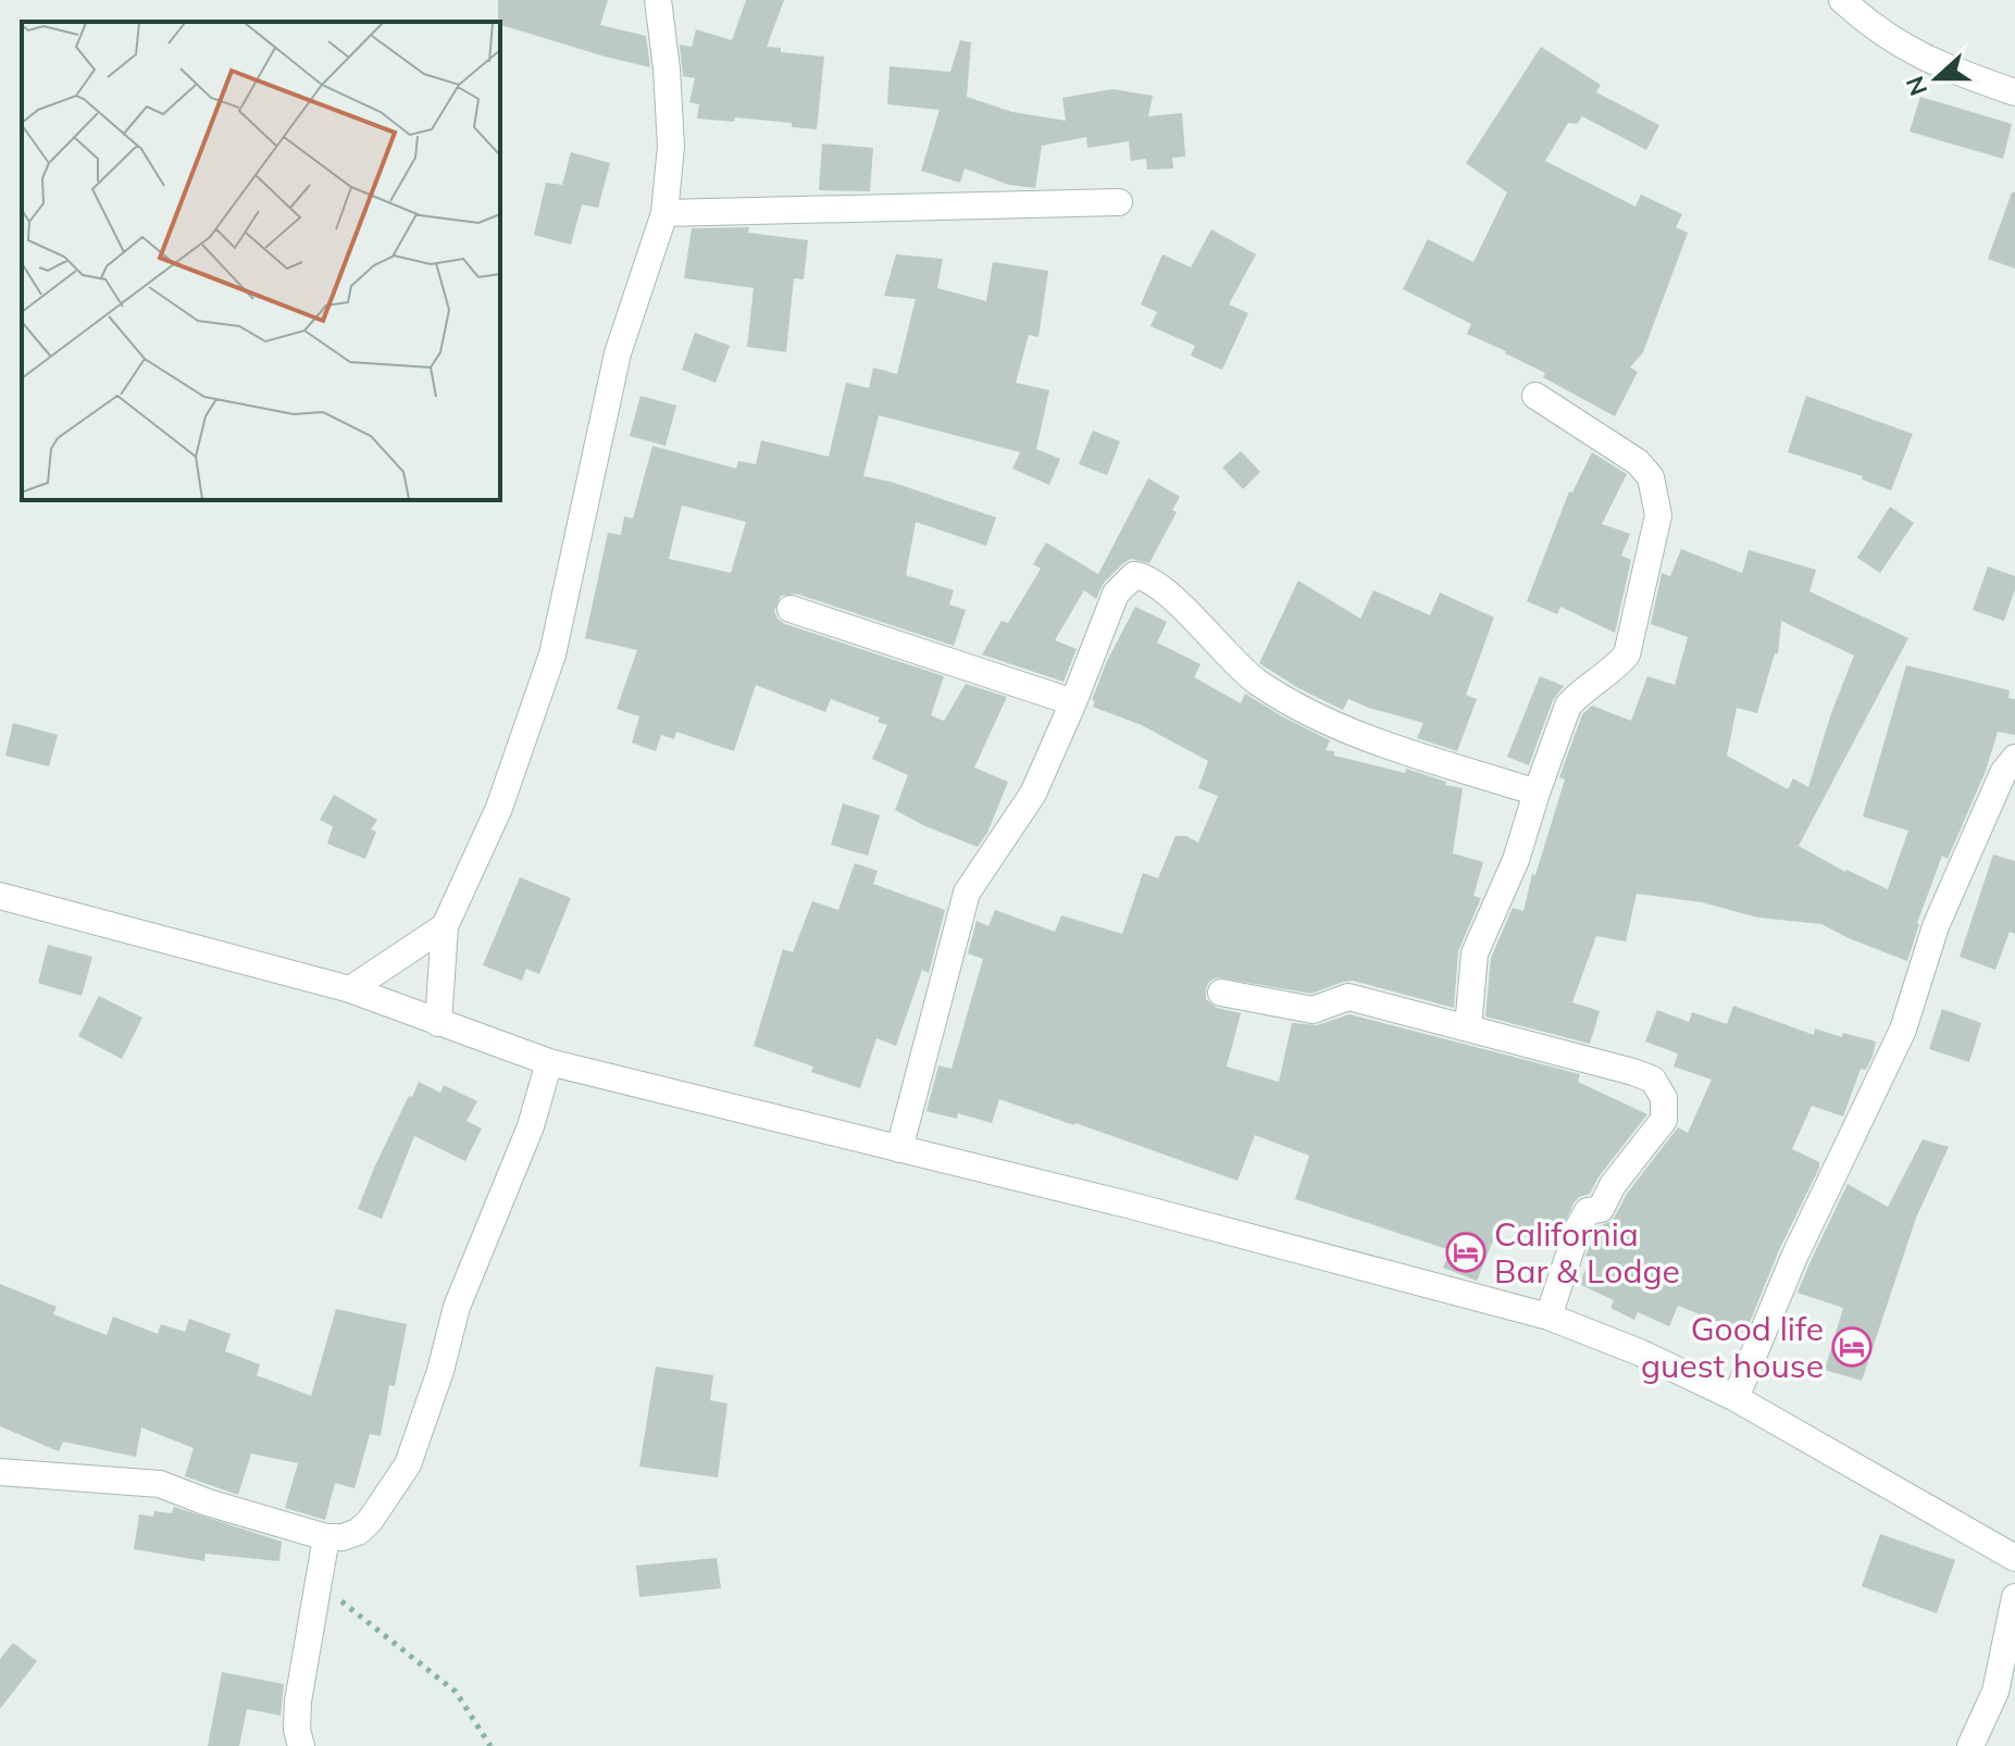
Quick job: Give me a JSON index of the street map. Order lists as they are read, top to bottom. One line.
{"places":{"hotel":["California Bar & Lodge","Good life guest house"]},"north":"left"}
